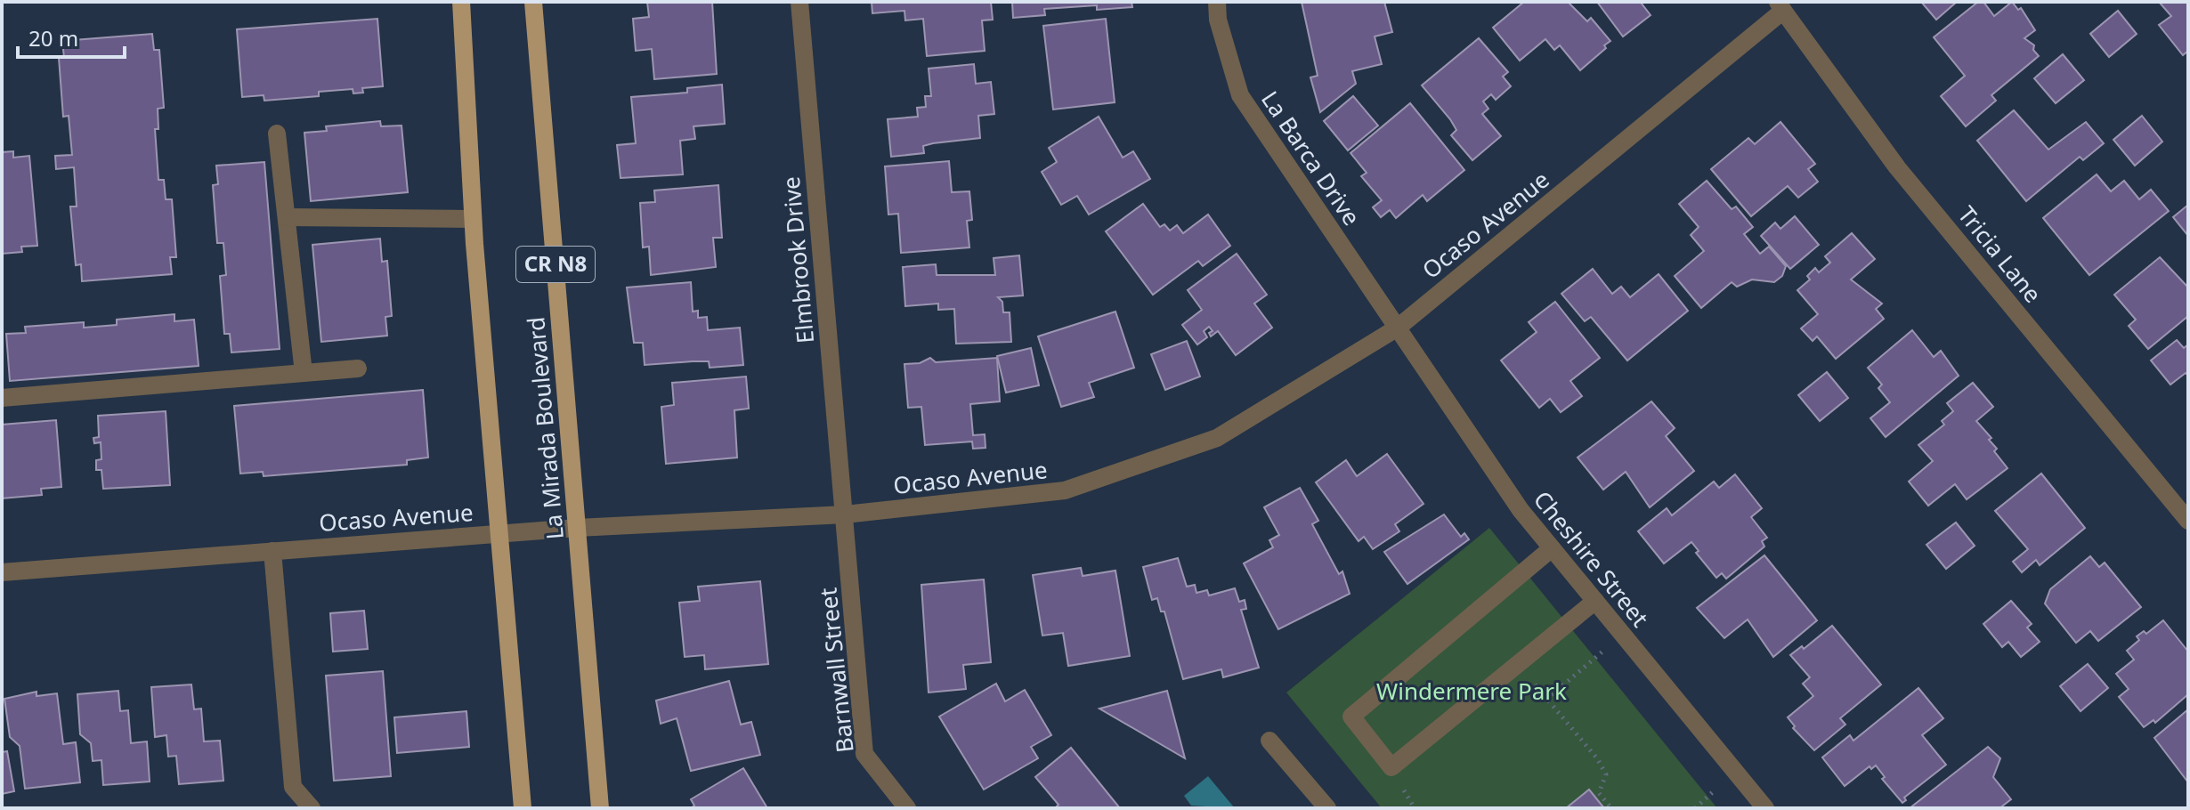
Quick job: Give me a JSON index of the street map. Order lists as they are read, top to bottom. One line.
{"streets":{"main road":["CR N8","La Mirada Boulevard"],"street":["La Barca Drive","Ocaso Avenue","Tricia Lane","Elmbrook Drive","Cheshire Street","Barnwall Street"]},"crossings":[["La Barca Drive","Ocaso Avenue"],["La Barca Drive","Cheshire Street"],["Ocaso Avenue","Tricia Lane"],["Ocaso Avenue","Elmbrook Drive"],["Ocaso Avenue","La Mirada Boulevard"],["Ocaso Avenue","Cheshire Street"],["Ocaso Avenue","Barnwall Street"],["Elmbrook Drive","Barnwall Street"]],"parks":["Windermere Park"],"scale_bar":"20 m"}
